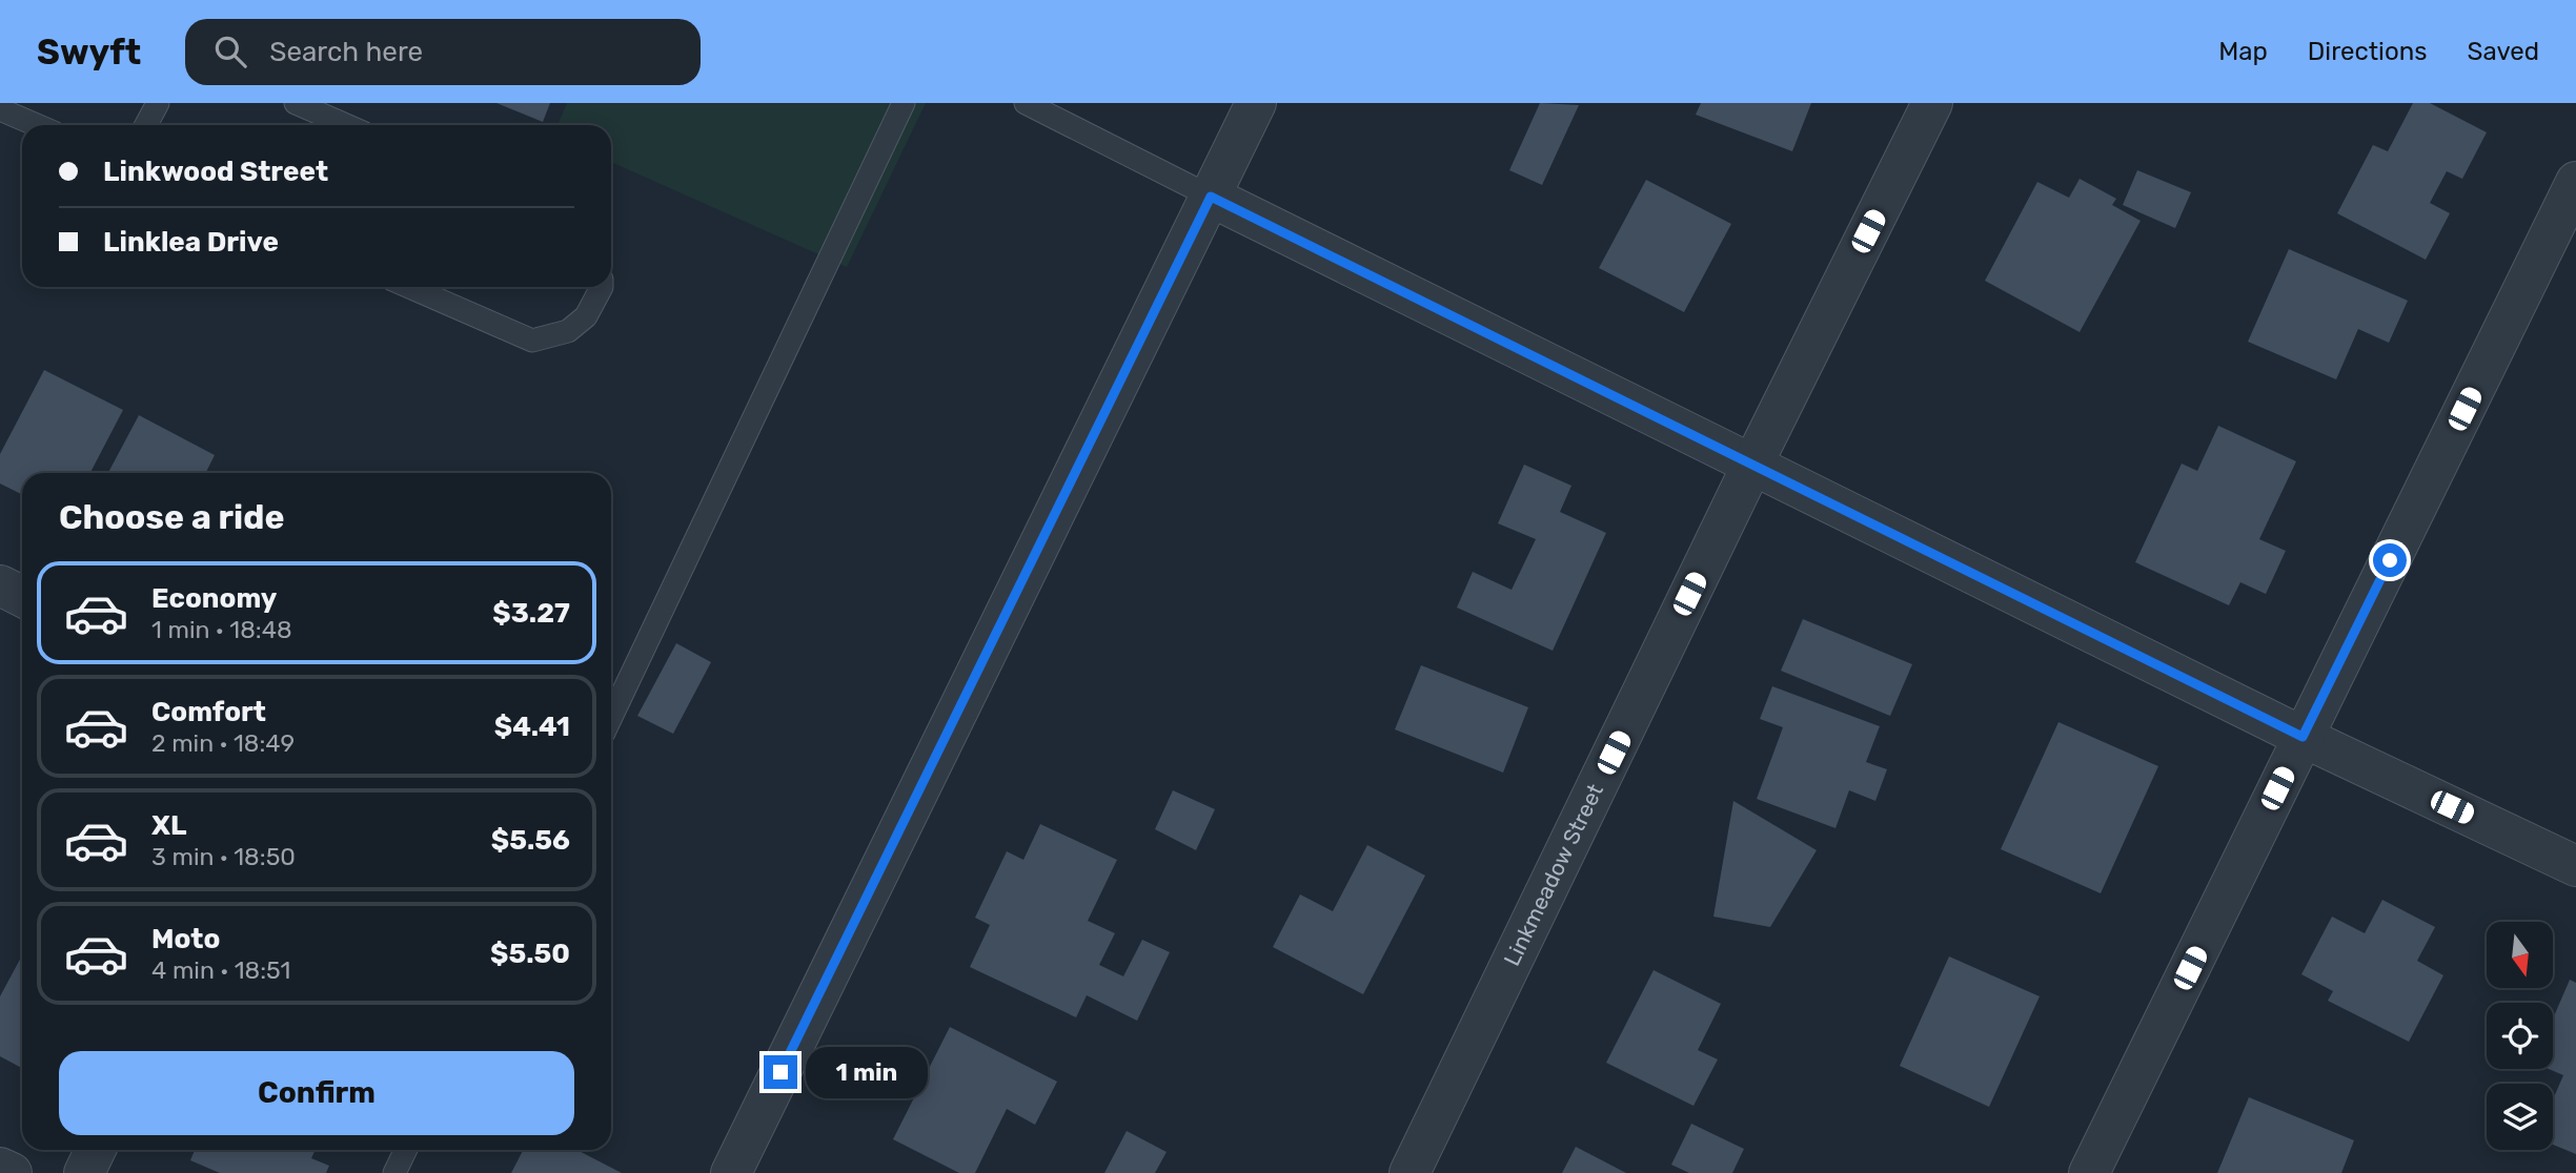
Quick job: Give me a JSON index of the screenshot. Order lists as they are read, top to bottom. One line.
{"streets":{"street":["Linkmeadow Street"]},"north":"bottom","page":{"header":"Swyft","search":"Search here","nav":["Map","Directions","Saved"],"banner":["Linkwood Street","Linklea Drive"],"heading":"Choose a ride","list":[{"name":"Economy","note":"1 min · 18:48","value":"$3.27"},{"name":"Comfort","note":"2 min · 18:49","value":"$4.41"},{"name":"XL","note":"3 min · 18:50","value":"$5.56"},{"name":"Moto","note":"4 min · 18:51","value":"$5.50"}],"buttons":"Confirm","bubble":"1 min"}}
